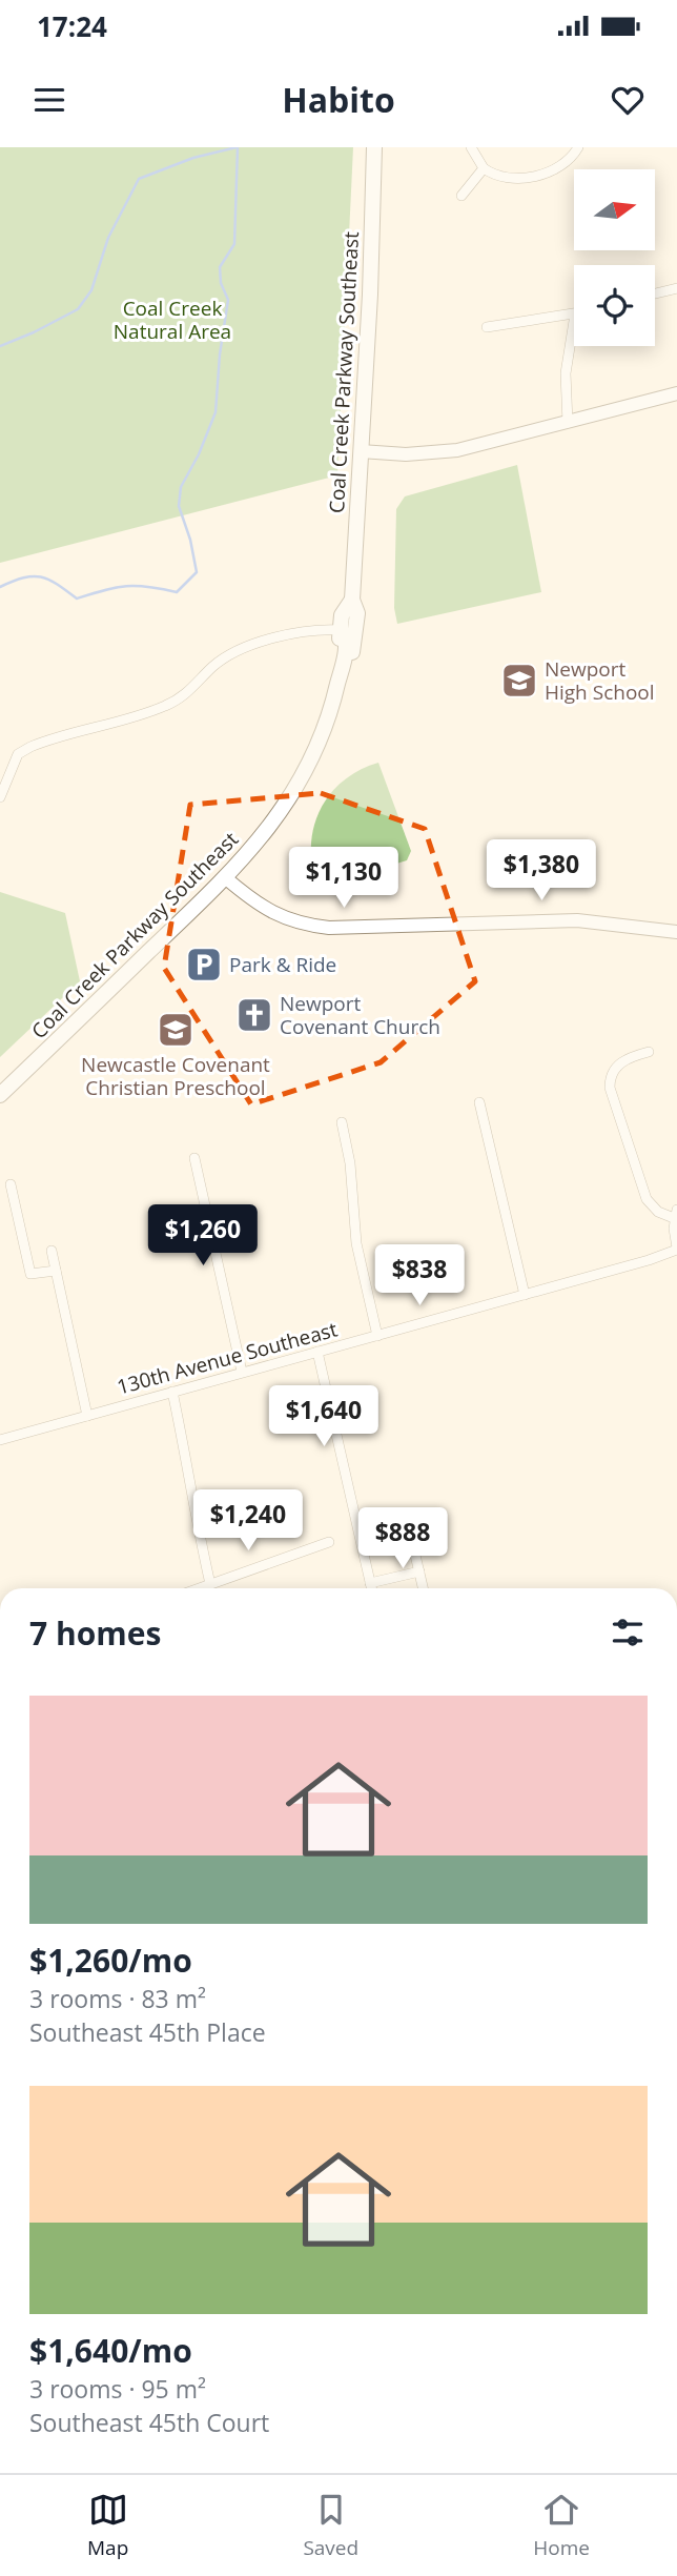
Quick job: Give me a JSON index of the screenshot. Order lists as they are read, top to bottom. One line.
{"streets":{"main road":["Coal Creek Parkway Southeast"],"street":["130th Avenue Southeast"]},"parks":["Coal Creek Natural Area"],"places":{"school or university":["Newport High School","Newcastle Covenant Christian Preschool"],"parking":["Park & Ride"],"church":["Newport Covenant Church"]},"north":"right","page":{"status":"17:24","header":"Habito","price":["$1,380","$1,130","$1,260","$838","$1,640","$1,240","$888"],"heading":"7 homes","list":[{"name":"$1,260/mo","note":"3 rooms · 83 m² · Southeast 45th Place"},{"name":"$1,640/mo","note":"3 rooms · 95 m² · Southeast 45th Court"}],"tabs":["Map","Saved","Home"]}}
